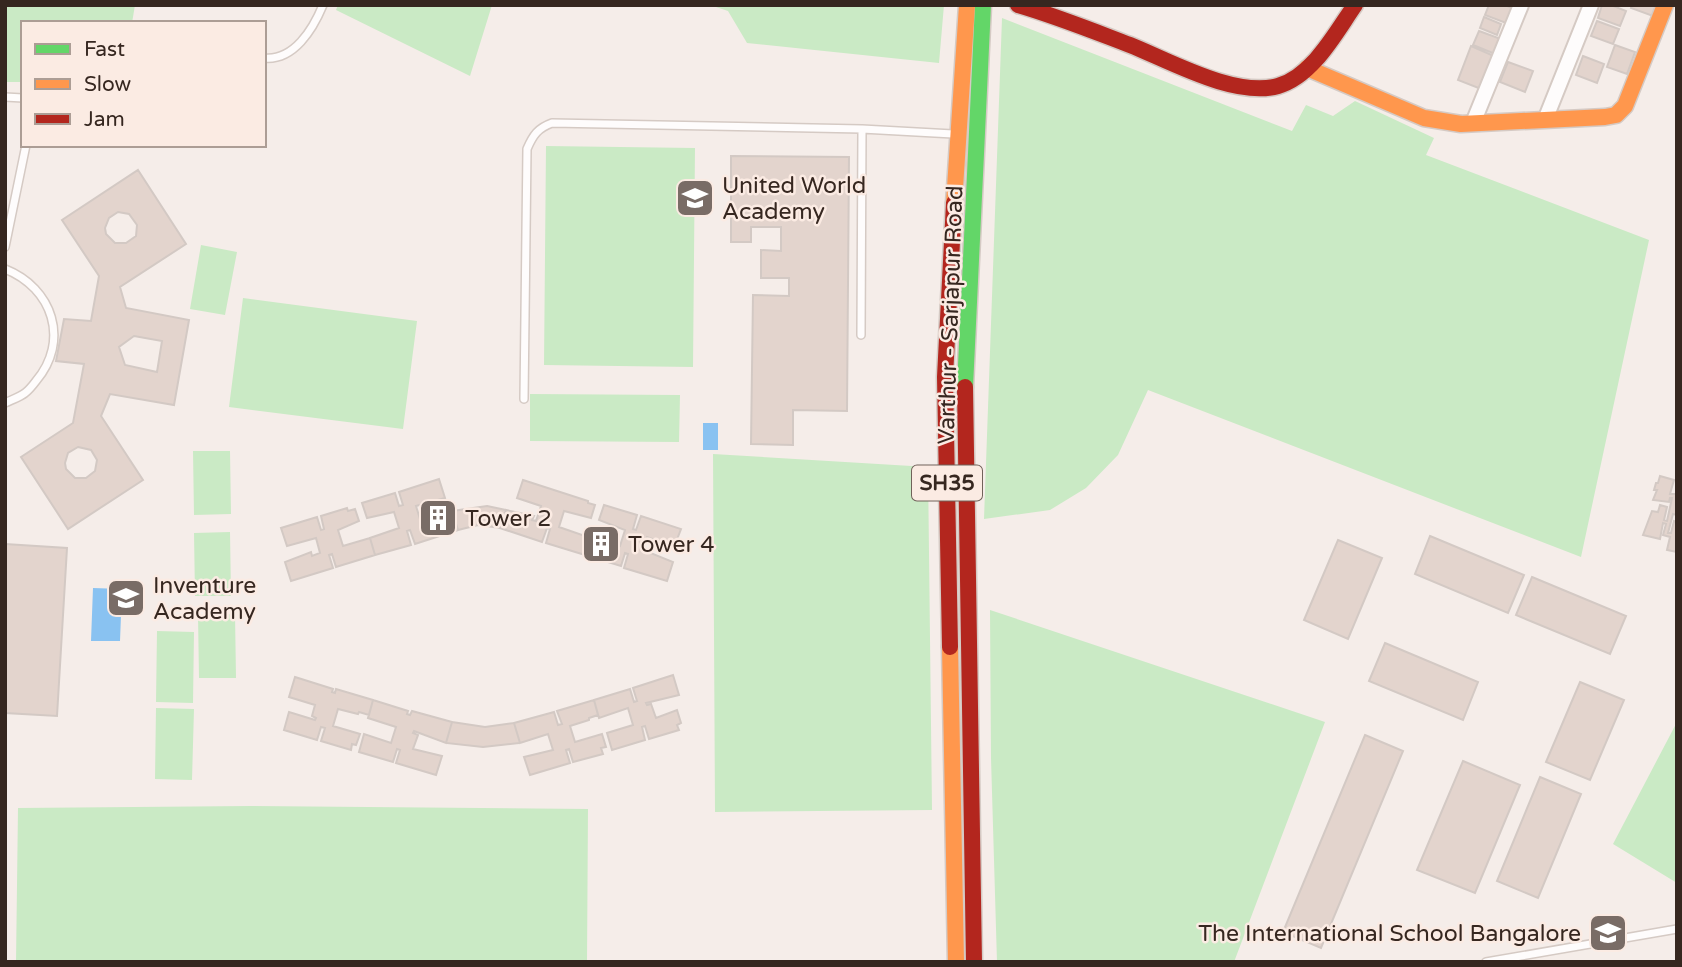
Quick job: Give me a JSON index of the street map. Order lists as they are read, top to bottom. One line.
{"streets":{"main road":["Varthur - Sarjapur Road","SH35"]},"places":{"school or university":["United World Academy","Inventure Academy","The International School Bangalore"],"building":["Tower 2","Tower 4"]},"legend":["Fast","Slow","Jam"]}
